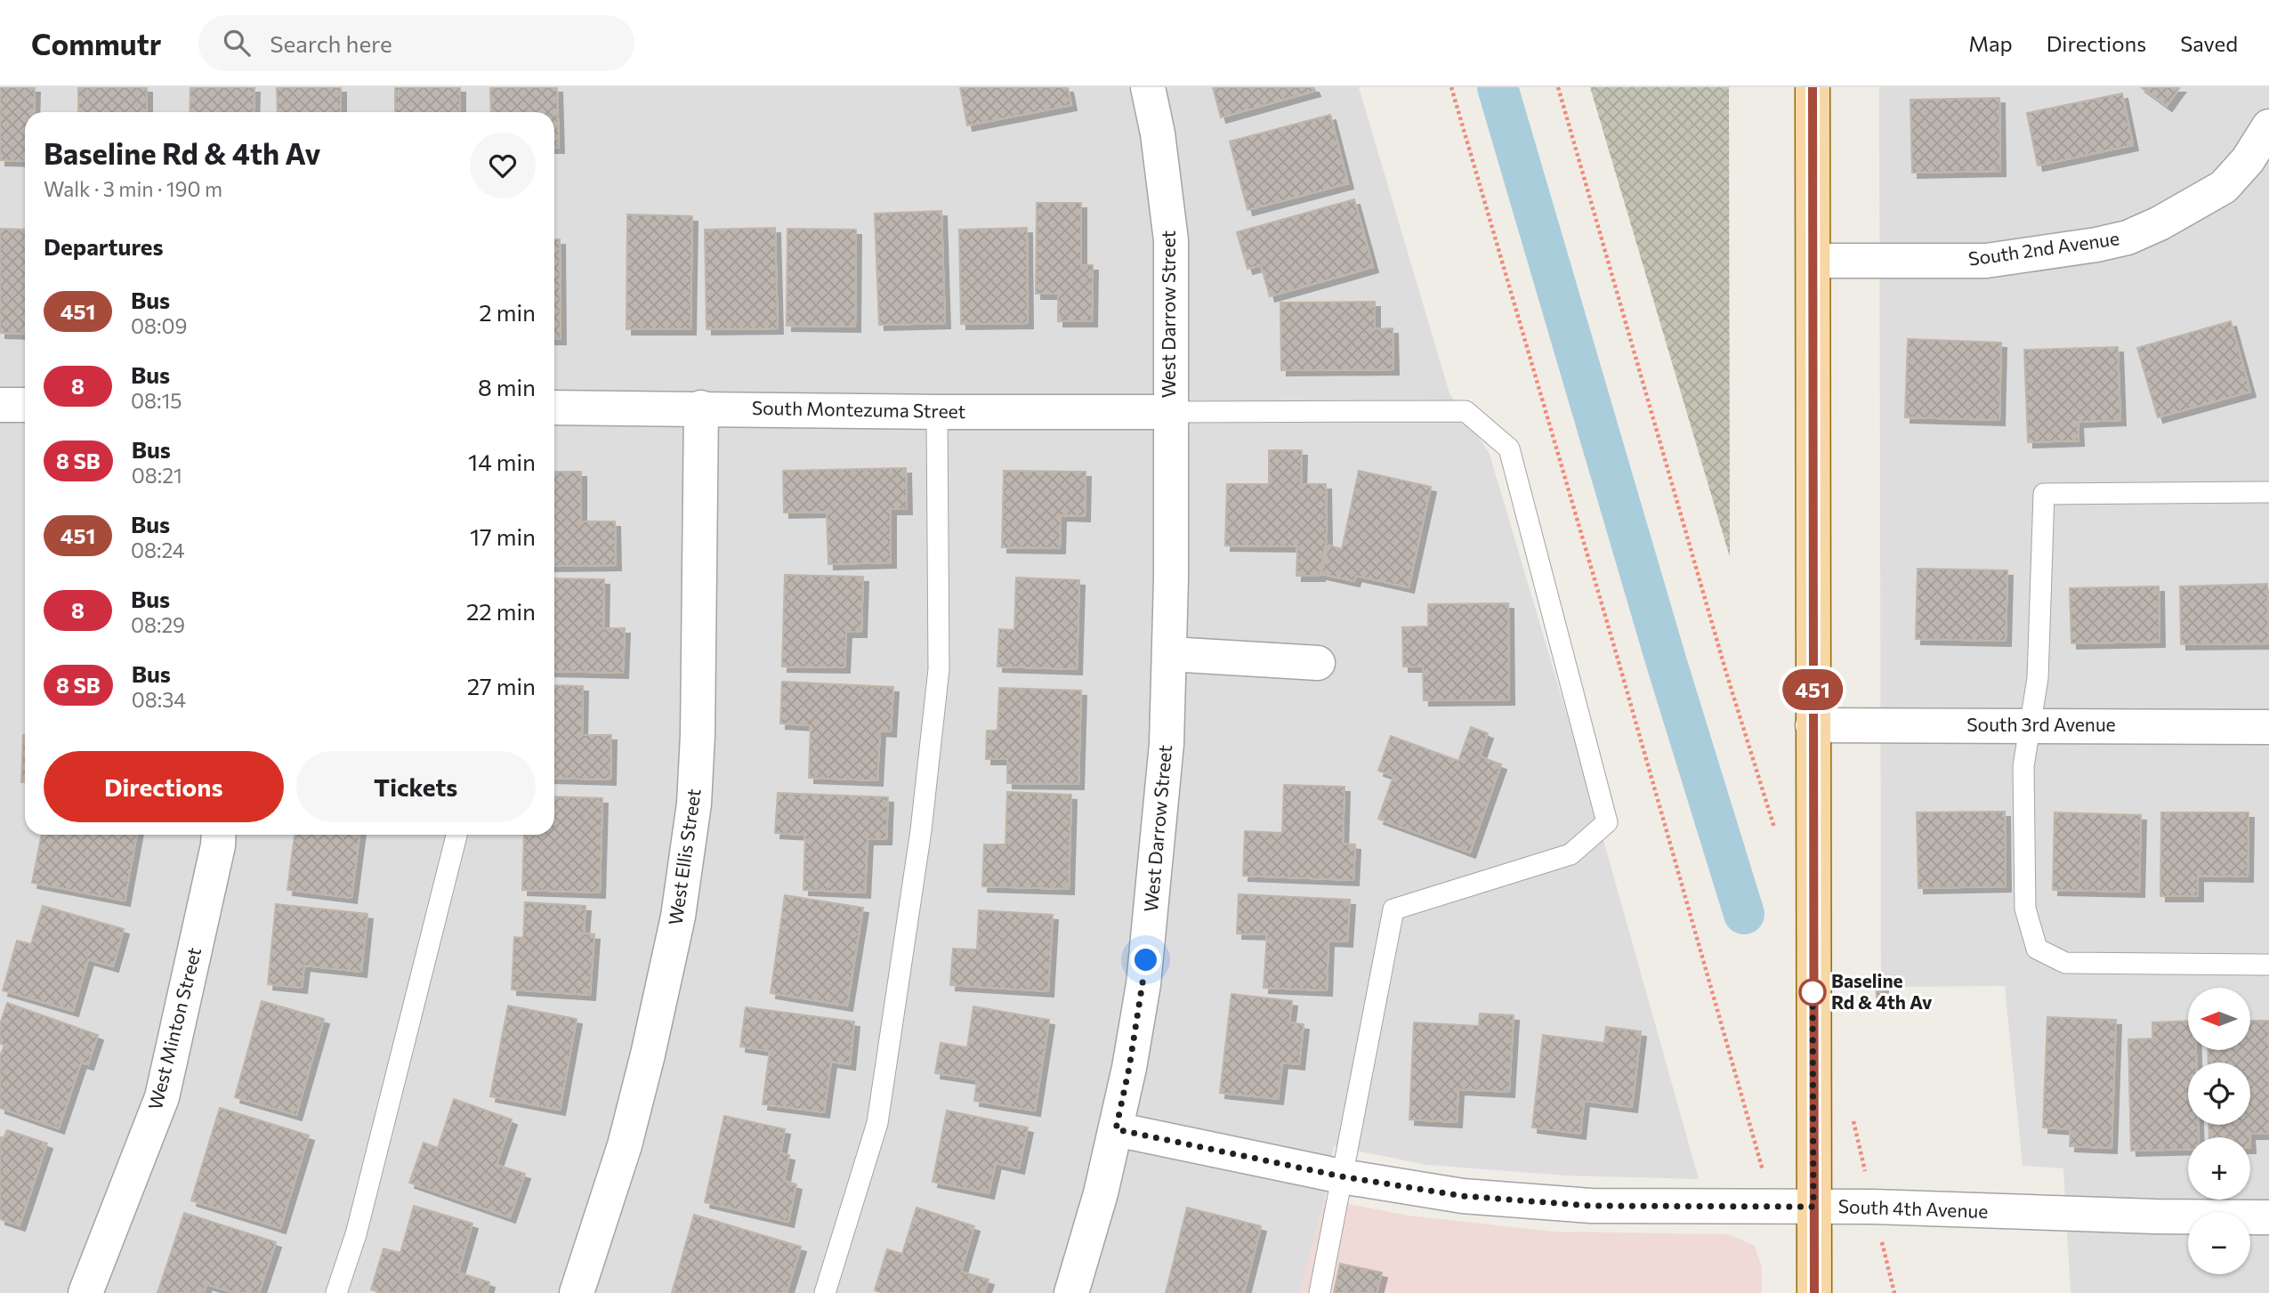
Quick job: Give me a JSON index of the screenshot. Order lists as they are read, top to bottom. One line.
{"streets":{"street":["South 2nd Avenue","West Darrow Street","South Montezuma Street","South 3rd Avenue","West Ellis Street","West Minton Street","South 4th Avenue"]},"crossings":[["West Darrow Street","South Montezuma Street"],["West Darrow Street","South 4th Avenue"],["South Montezuma Street","West Ellis Street"]],"places":["Baseline Rd & 4th Av"],"lines":["bus line 451"],"north":"left","page":{"header":"Commutr","search":"Search here","nav":["Map","Directions","Saved"],"on_map":"451","heading":[["Baseline Rd & 4th Av","Walk · 3 min · 190 m"],"Departures"],"list":[{"mark":"451","name":"Bus","note":"08:09","value":"2 min"},{"mark":"8","name":"Bus","note":"08:15","value":"8 min"},{"mark":"8 SB","name":"Bus","note":"08:21","value":"14 min"},{"mark":"451","name":"Bus","note":"08:24","value":"17 min"},{"mark":"8","name":"Bus","note":"08:29","value":"22 min"},{"mark":"8 SB","name":"Bus","note":"08:34","value":"27 min"}],"buttons":["Directions","Tickets"],"map_buttons":["+","−"]}}
